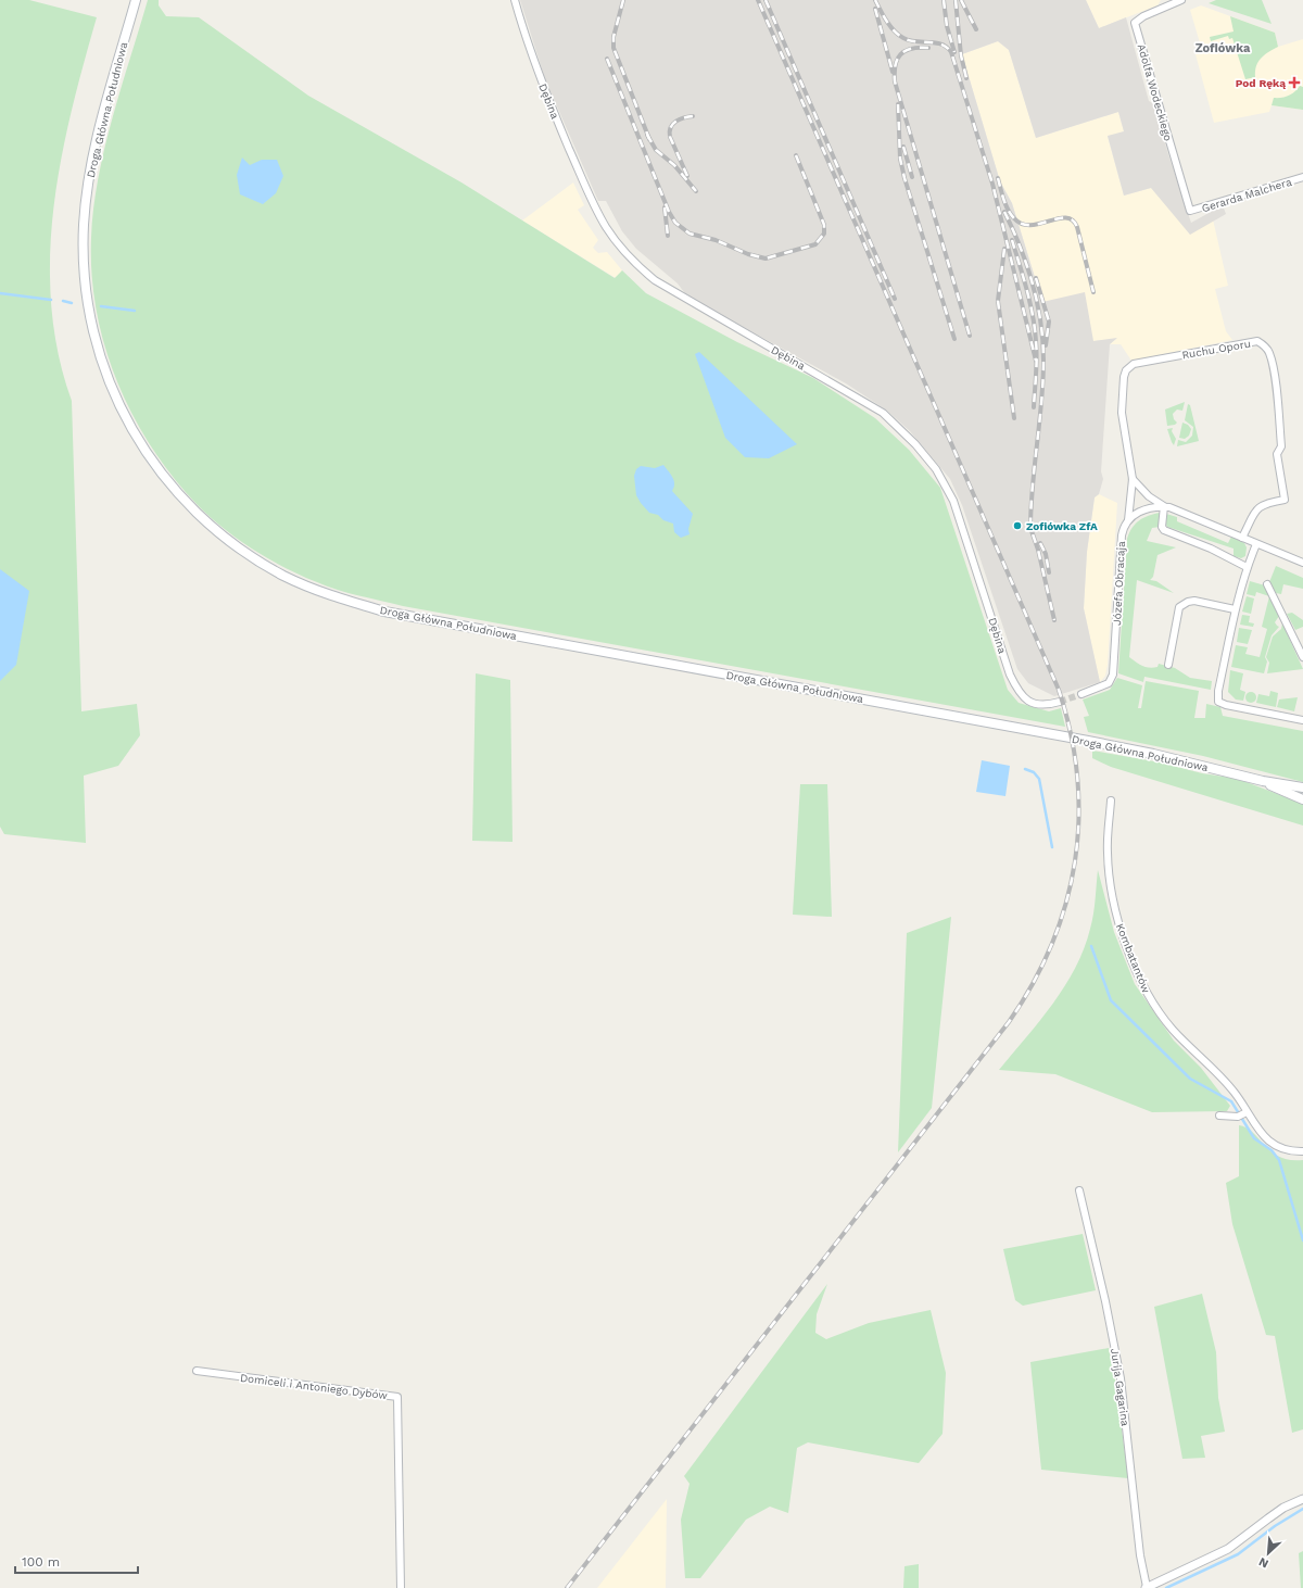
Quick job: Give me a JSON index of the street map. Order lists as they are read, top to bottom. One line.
{"streets":{"main road":["Droga Główna Południowa"],"street":["Adolfa Wodeckiego","Dębina","Gerarda Malchera","Ruchu Oporu","Józefa Obracaja","Kombatantów","Domiceli i Antoniego Dybów","Jurija Gagarina"]},"crossings":[["Adolfa Wodeckiego","Gerarda Malchera"],["Ruchu Oporu","Józefa Obracaja"]],"districts":["Zofiówka"],"places":{"health":["Pod Ręką"],"other":["Zofiówka ZfA"]},"scale_bar":"100 m","north":"bottom left"}
